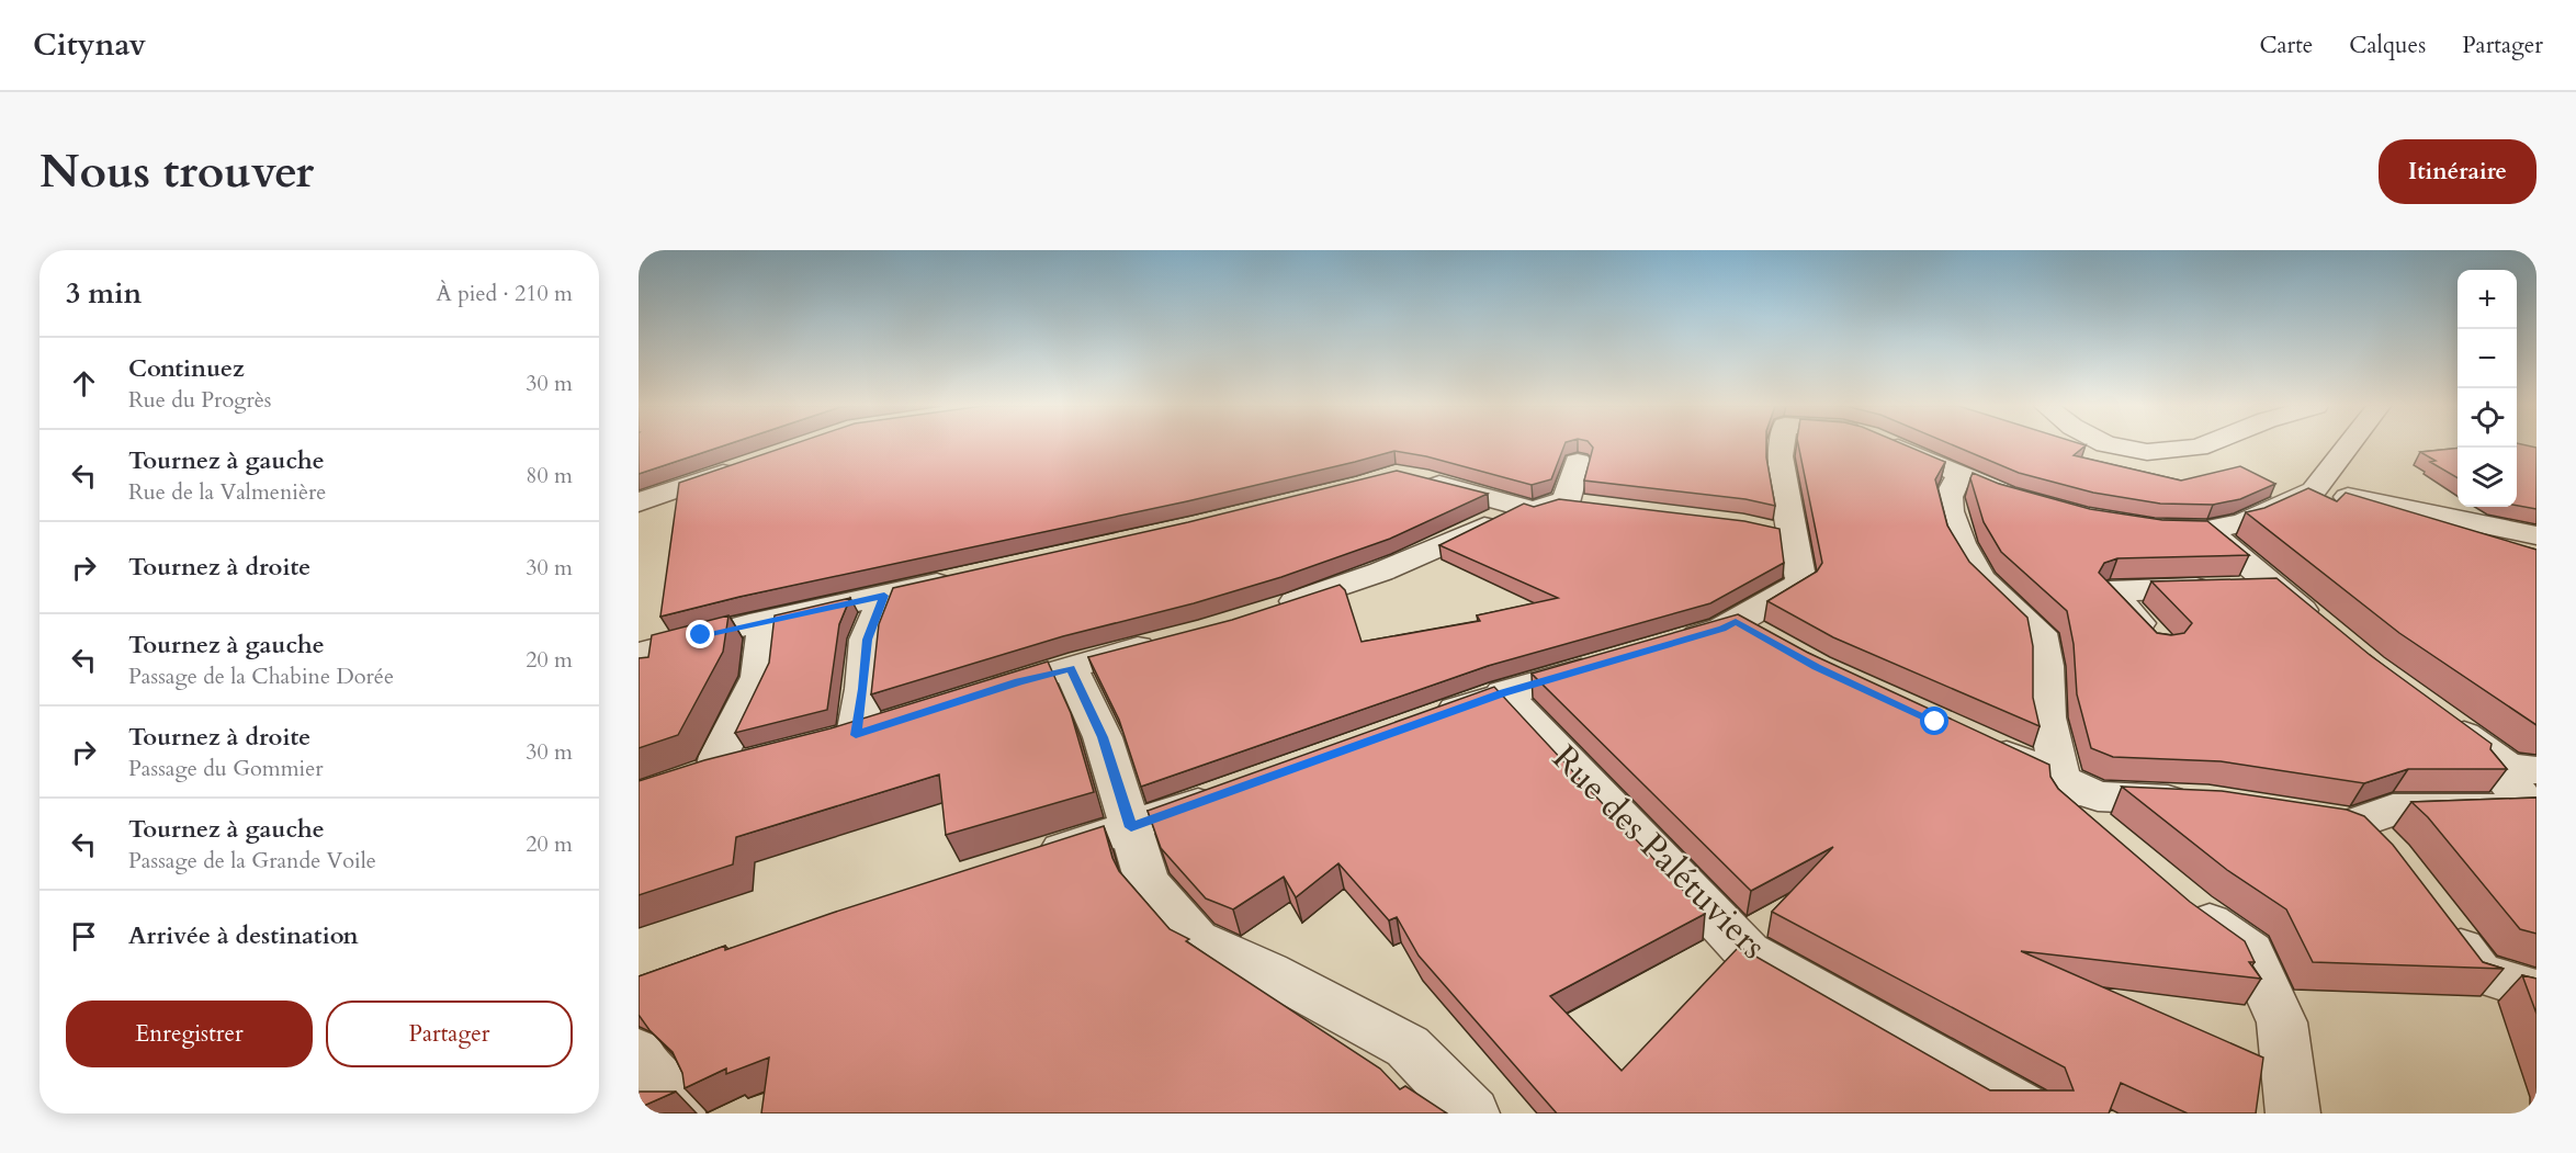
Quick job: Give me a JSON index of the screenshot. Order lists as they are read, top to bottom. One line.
{"streets":{"street":["Rue des Palétuviers"]},"page":{"header":"Citynav","nav":["Carte","Calques","Partager"],"buttons":["Itinéraire",["Enregistrer","Partager"]],"title":"Nous trouver","heading":["3 min","À pied · 210 m"],"map_buttons":["+","−"],"list":[["Continuez","Rue du Progrès","30 m"],["Tournez à gauche","Rue de la Valmenière","80 m"],["Tournez à droite","30 m"],["Tournez à gauche","Passage de la Chabine Dorée","20 m"],["Tournez à droite","Passage du Gommier","30 m"],["Tournez à gauche","Passage de la Grande Voile","20 m"],"Arrivée à destination"]}}
